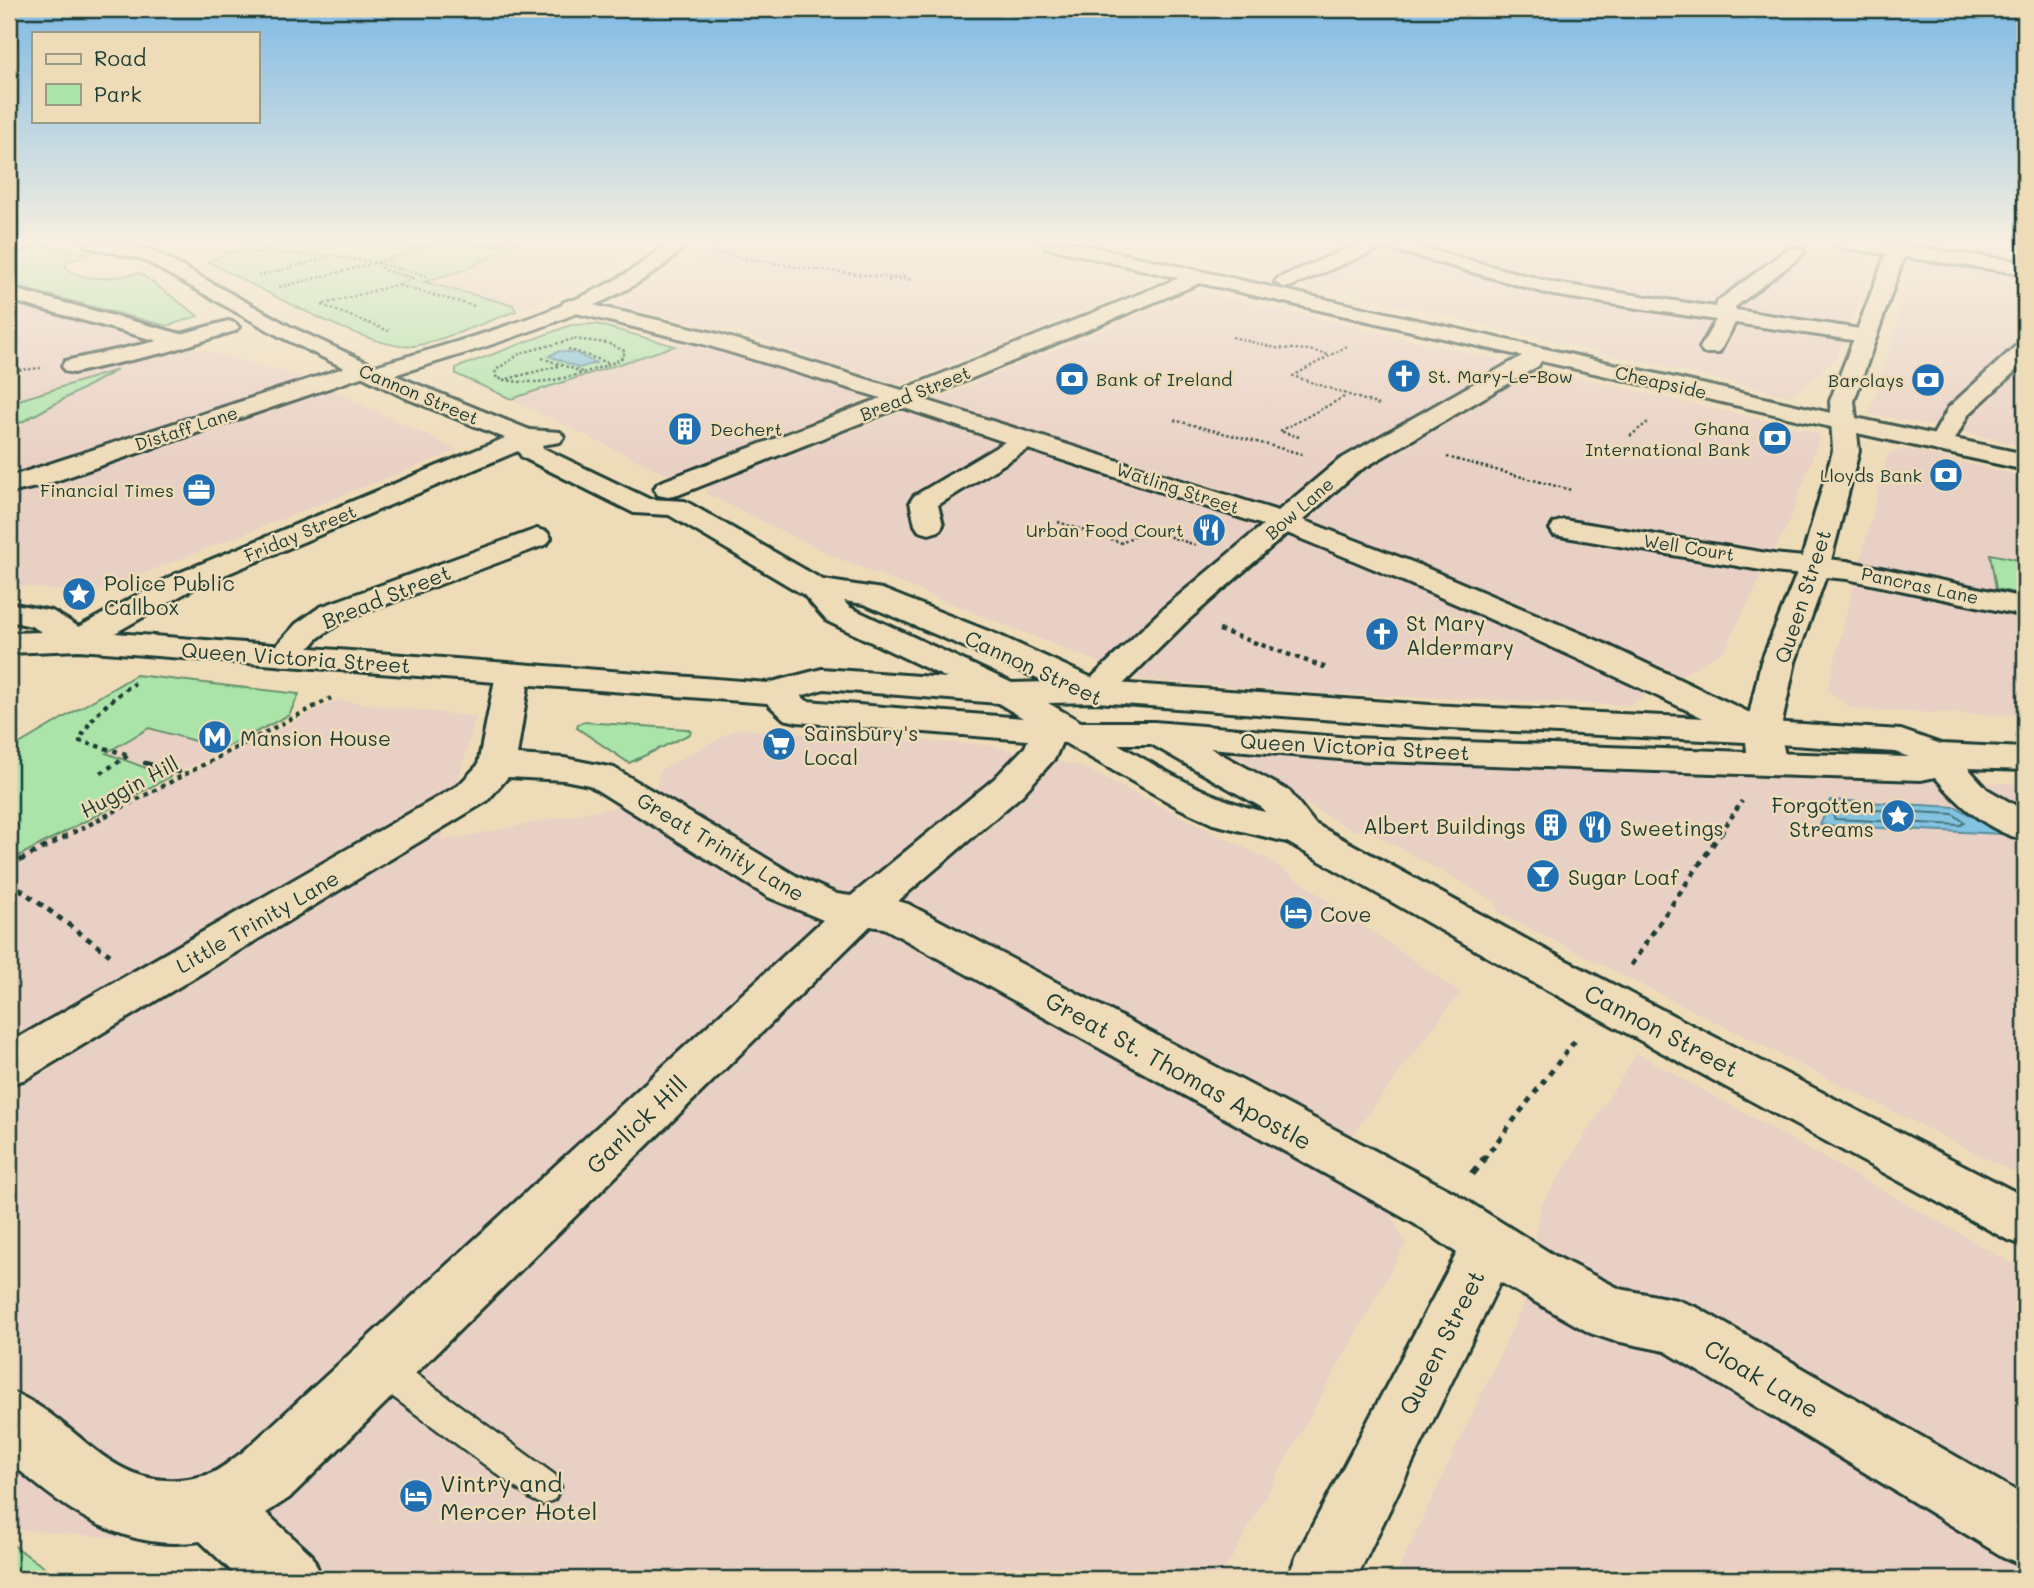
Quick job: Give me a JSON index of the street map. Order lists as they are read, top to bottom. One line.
{"streets":{"street":["Cheapside","Bread Street","Cannon Street","Distaff Lane","Watling Street","Bow Lane","Friday Street","Well Court","Pancras Lane","Queen Street","Queen Victoria Street","Great Trinity Lane","Little Trinity Lane","Great St. Thomas Apostle","Garlick Hill","Cloak Lane"],"path":["Huggin Hill"]},"crossings":[["Cheapside","Queen Street"],["Bread Street","Cannon Street"],["Bread Street","Watling Street"],["Bread Street","Queen Victoria Street"],["Cannon Street","Distaff Lane"],["Cannon Street","Bow Lane"],["Cannon Street","Friday Street"],["Cannon Street","Queen Victoria Street"],["Cannon Street","Garlick Hill"],["Watling Street","Bow Lane"],["Watling Street","Queen Street"],["Watling Street","Queen Victoria Street"],["Bow Lane","Queen Victoria Street"],["Friday Street","Queen Victoria Street"],["Well Court","Pancras Lane"],["Well Court","Queen Street"],["Pancras Lane","Queen Street"],["Queen Street","Queen Victoria Street"],["Queen Street","Great St. Thomas Apostle"],["Queen Street","Cloak Lane"],["Queen Victoria Street","Garlick Hill"],["Great Trinity Lane","Little Trinity Lane"],["Great Trinity Lane","Great St. Thomas Apostle"],["Great Trinity Lane","Garlick Hill"],["Great St. Thomas Apostle","Garlick Hill"],["Great St. Thomas Apostle","Cloak Lane"]],"places":{"church":["St. Mary-Le-Bow","St Mary Aldermary"],"bank":["Bank of Ireland","Barclays","Ghana International Bank","Lloyds Bank"],"building":["Dechert","Albert Buildings"],"office":["Financial Times"],"restaurant":["Urban Food Court","Sweetings"],"place":["Police Public Callbox","Forgotten Streams"],"metro station":["Mansion House"],"supermarket":["Sainsbury's Local"],"bar":["Sugar Loaf"],"hotel":["Cove","Vintry and Mercer Hotel"]},"legend":["Road","Park"]}
